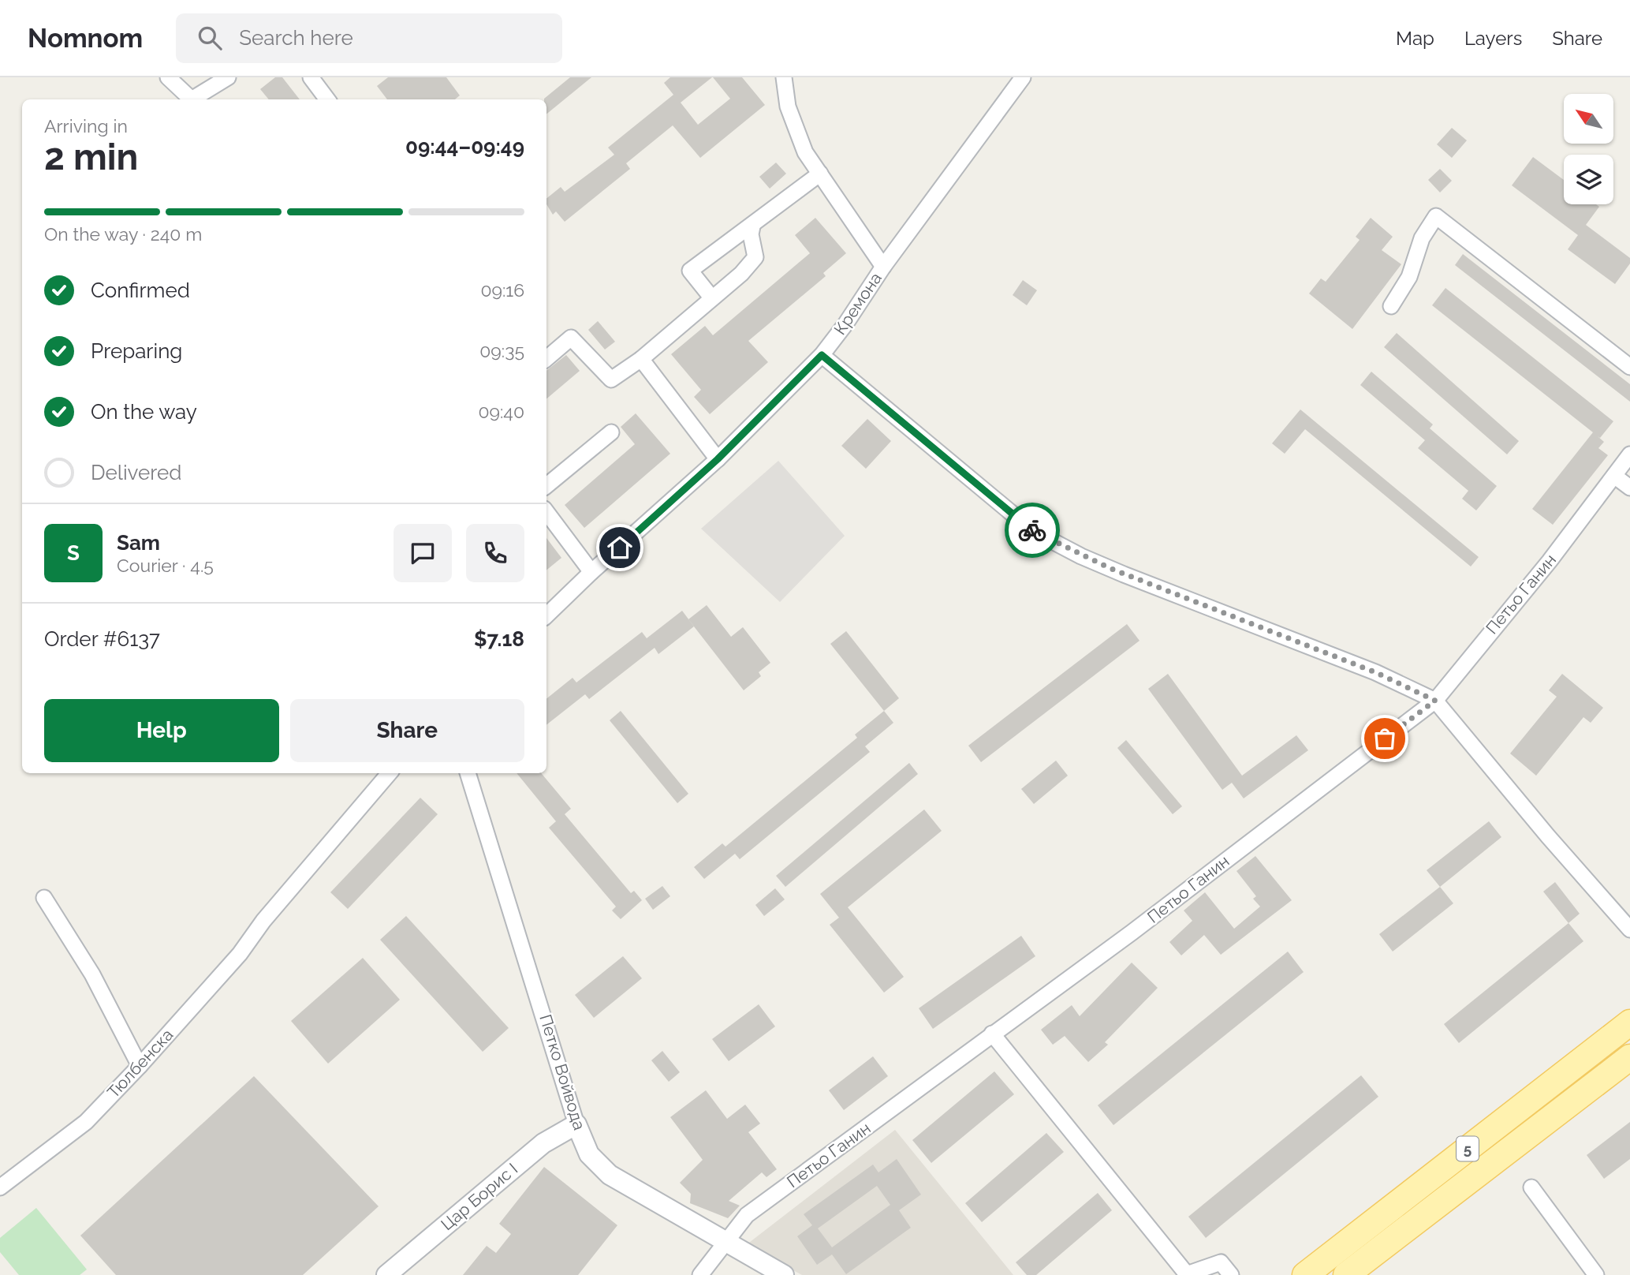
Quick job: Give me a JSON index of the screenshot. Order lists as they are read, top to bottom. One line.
{"streets":{"main road":["5"],"street":["Кремона","Петьо Ганин","Тюлбенска","Петко Войвода","Цар Борис I"]},"crossings":[["Петьо Ганин","Петко Войвода"],["Петко Войвода","Цар Борис I"]],"north":"top left","page":{"header":"Nomnom","search":"Search here","nav":["Map","Layers","Share"],"heading":["2 min","Arriving in","09:44–09:49"],"panel":["Sam","Courier · 4.5","Order #6137","$7.18"],"bar":"On the way · 240 m","list":[["Confirmed","09:16"],["Preparing","09:35"],["On the way","09:40"],"Delivered"],"round":"S","buttons":["Help","Share"]}}
